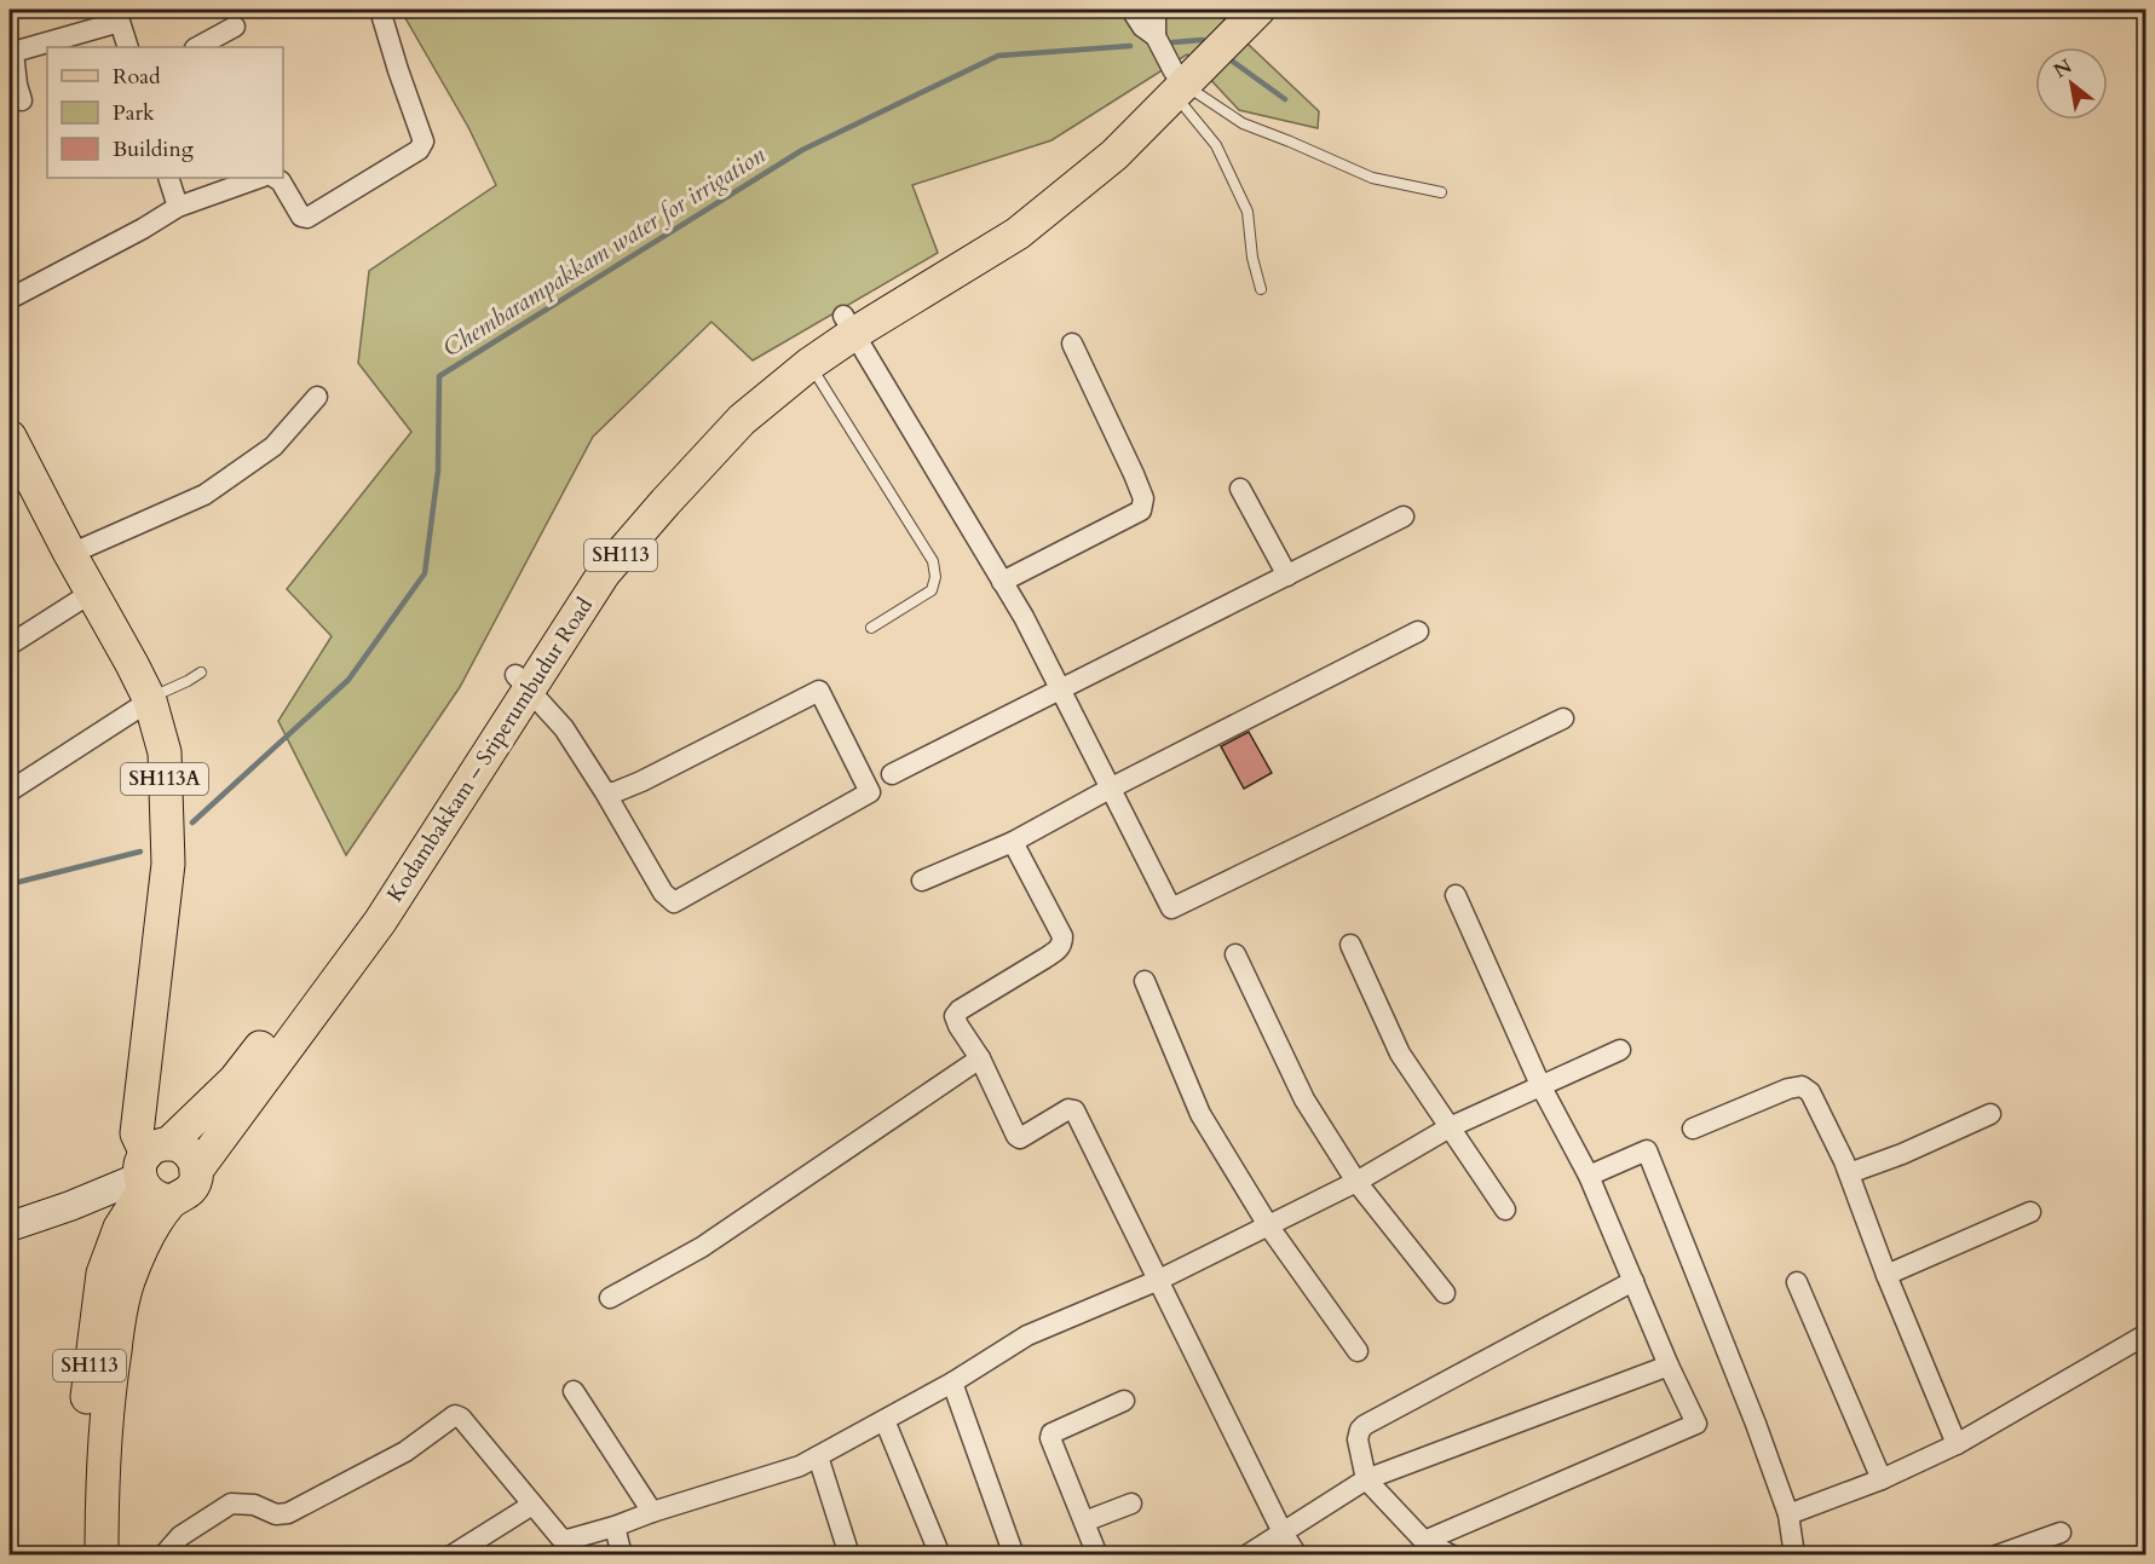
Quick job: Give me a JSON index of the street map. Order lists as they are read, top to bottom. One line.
{"streets":{"main road":["SH113","Kodambakkam – Sriperumbudur Road","SH113A"]},"crossings":[["Kodambakkam – Sriperumbudur Road","SH113A"]],"water":["Chembarampakkam water for irrigation"],"legend":["Road","Park","Building"],"north":"top left"}
